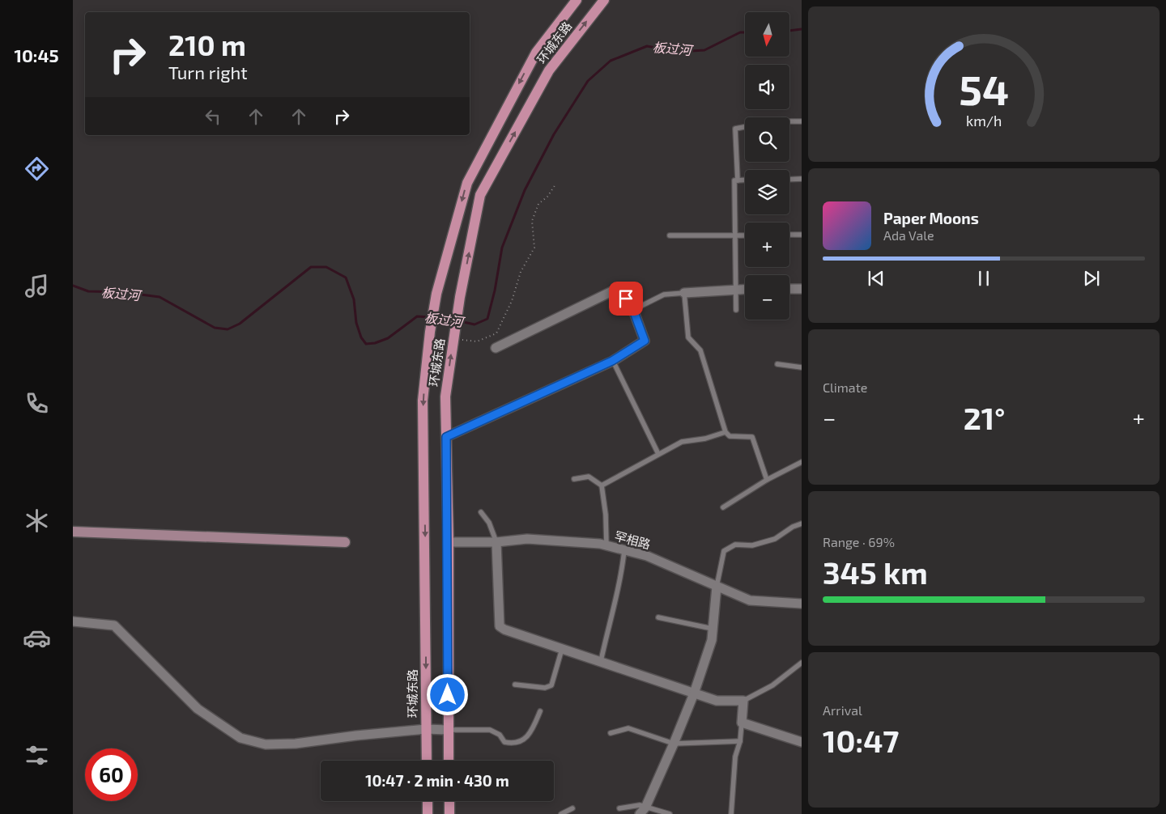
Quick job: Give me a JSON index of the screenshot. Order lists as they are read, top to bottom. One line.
{"streets":{"main road":["环城东路"],"street":["罕相路"]},"crossings":[["环城东路","罕相路"]],"water":["板过河"],"north":"bottom","page":{"tabs":"10:45","map_buttons":["+","−"],"turn":["210 m","Turn right"],"song":["Paper Moons","Ada Vale"],"tile":["Climate",["Range · 69%","345 km"],["Arrival","10:47"]],"heat":["−","21°","+"],"limit":"60","trip":"10:47 · 2 min · 430 m","gauge":["54","km/h"]}}
